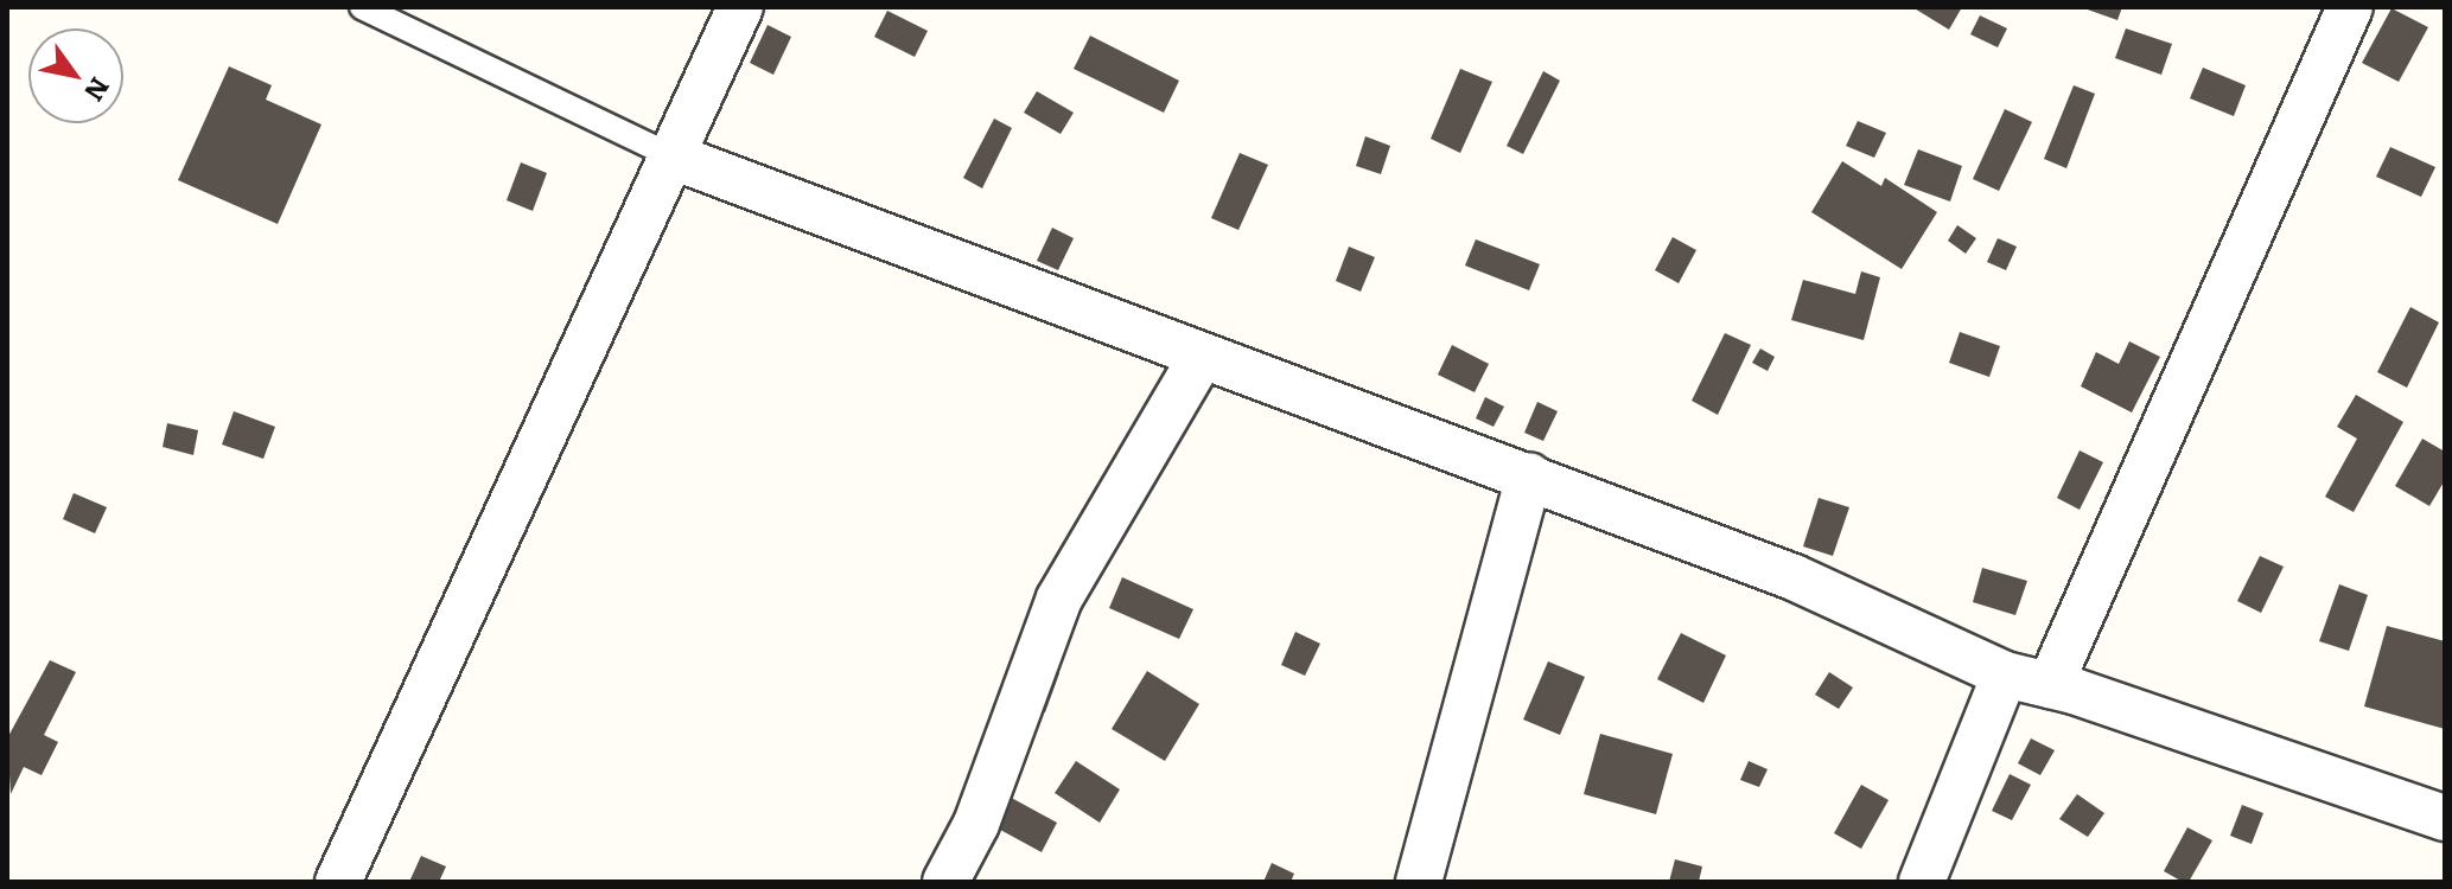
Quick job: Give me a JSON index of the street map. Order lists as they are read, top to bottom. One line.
{"north":"bottom right"}
